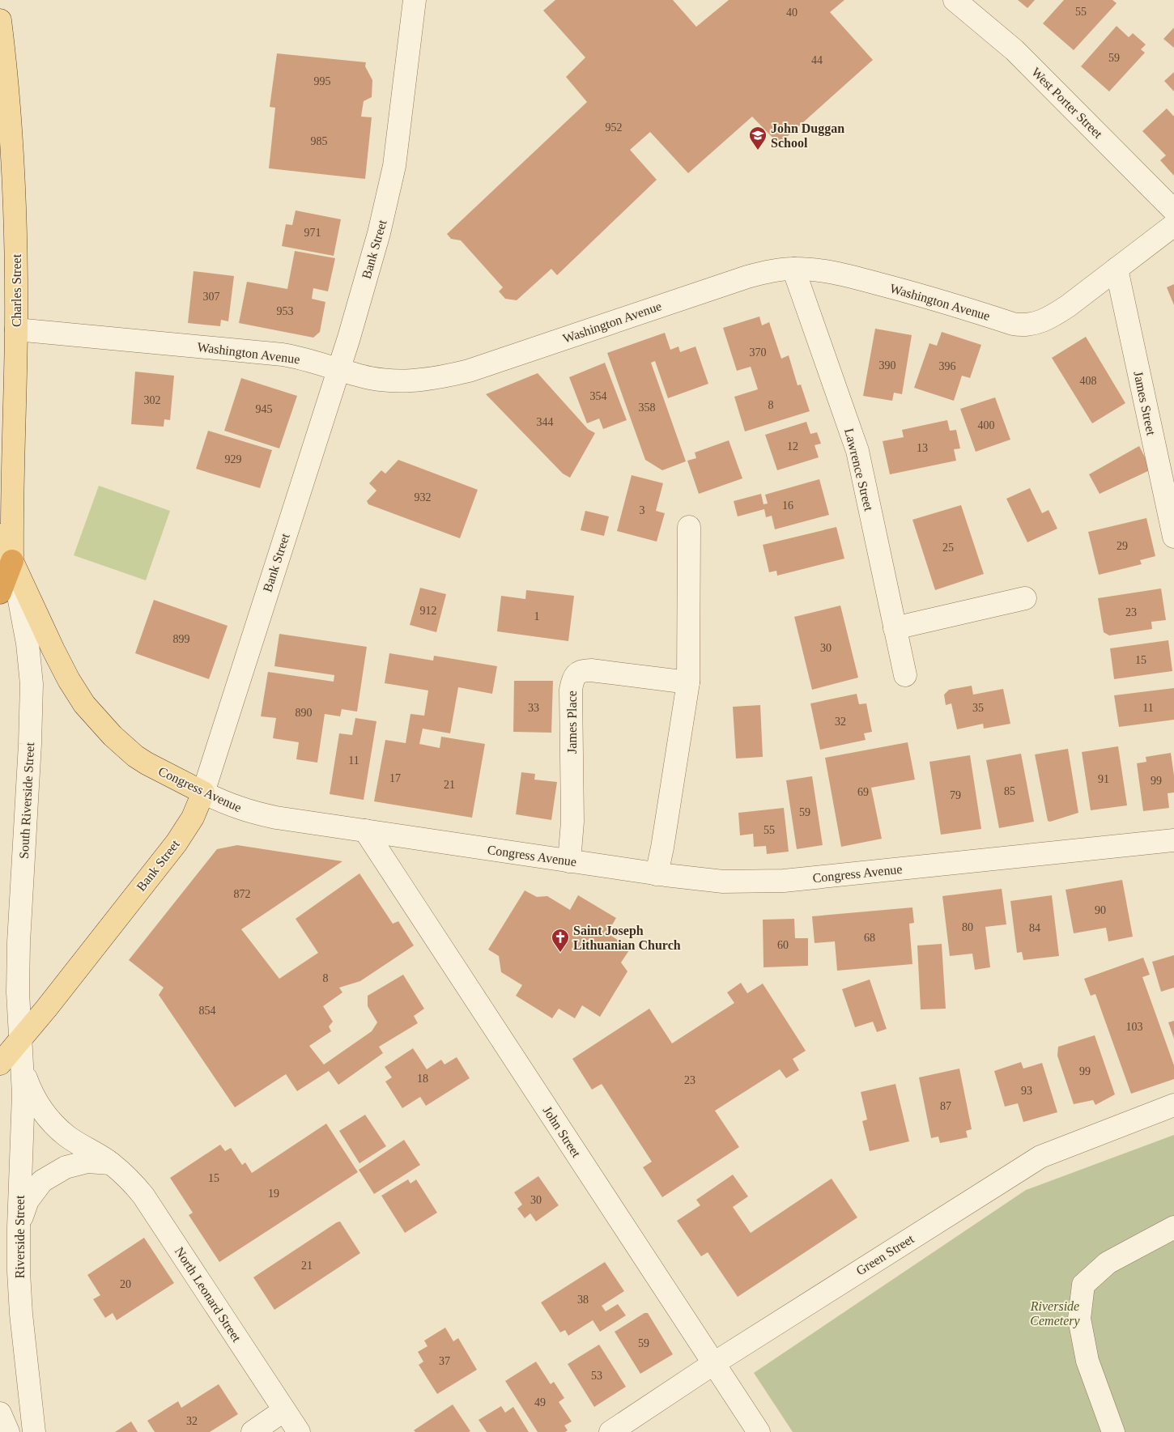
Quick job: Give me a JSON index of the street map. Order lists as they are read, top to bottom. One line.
{"streets":{"main road":["Bank Street","Charles Street","Congress Avenue"],"street":["West Porter Street","Washington Avenue","James Street","Lawrence Street","James Place","South Riverside Street","John Street","Riverside Street","Green Street","North Leonard Street"]},"crossings":[["Bank Street","Washington Avenue"],["Bank Street","Congress Avenue"],["Bank Street","South Riverside Street"],["Bank Street","Riverside Street"],["Charles Street","Washington Avenue"],["Charles Street","Congress Avenue"],["Charles Street","South Riverside Street"],["Washington Avenue","James Street"],["Washington Avenue","Lawrence Street"],["James Place","Congress Avenue"],["Congress Avenue","South Riverside Street"],["Congress Avenue","John Street"],["South Riverside Street","Riverside Street"],["John Street","Green Street"],["Riverside Street","North Leonard Street"]],"parks":["Riverside Cemetery"],"places":{"school or university":["John Duggan School"],"church":["Saint Joseph Lithuanian Church"]},"house_numbers":["55","40","59","44","995","952","985","971","307","953","370","390","396","408","354","302","8","358","945","344","400","12","13","929","932","16","3","29","25","912","23","1","899","30","15","33","35","11","890","32","11","17","91","99","21","85","69","79","59","55","872","90","80","84","68","60","8","854","103","99","18","23","93","87","15","19","30","21","20","38","59","37","53","49","32"]}
